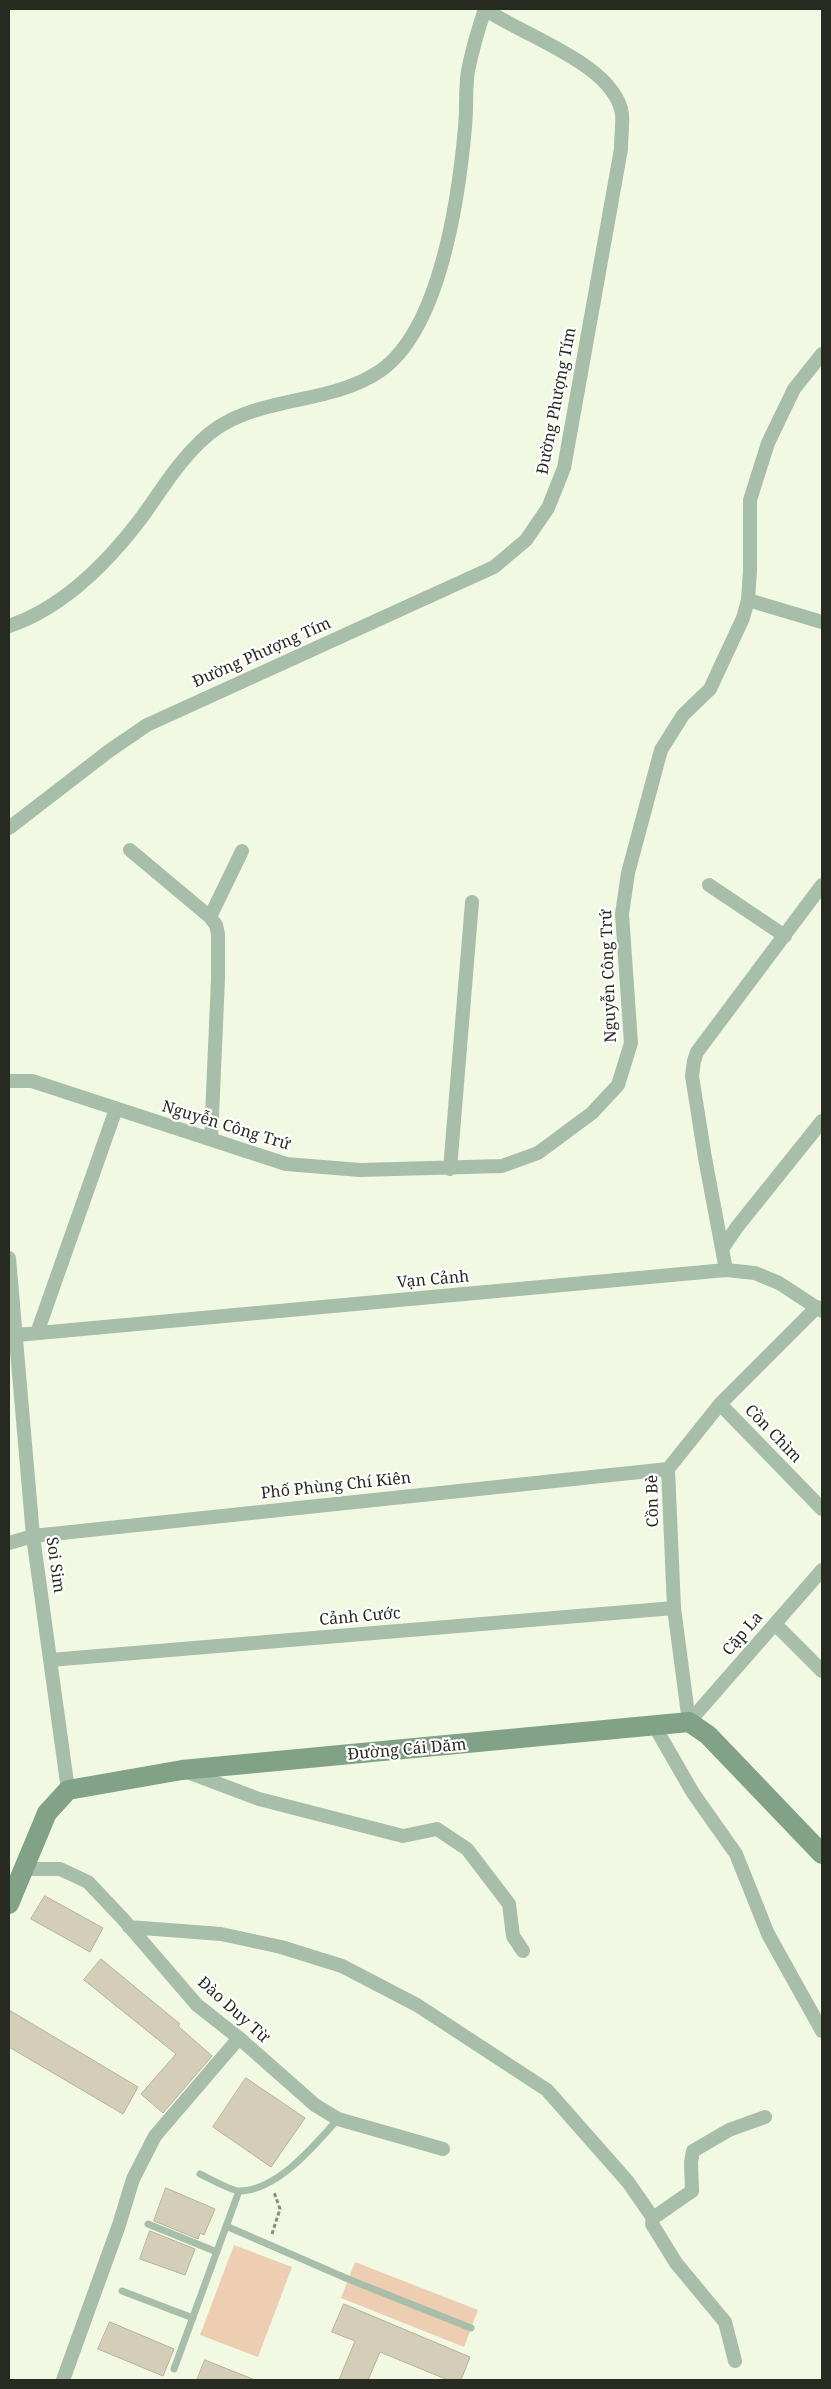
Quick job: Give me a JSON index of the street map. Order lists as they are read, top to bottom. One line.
{"streets":{"street":["Đường Phượng Tím","Nguyễn Công Trứ","Vạn Cảnh","Cồn Chìm","Phố Phùng Chí Kiên","Cồn Bè","Soi Sim","Cảnh Cước","Cặp La","Đường Cái Dăm","Đào Duy Từ"]},"crossings":[["Vạn Cảnh","Cồn Bè"],["Cồn Chìm","Cồn Bè"],["Phố Phùng Chí Kiên","Cồn Bè"],["Phố Phùng Chí Kiên","Soi Sim"],["Cồn Bè","Cảnh Cước"],["Cồn Bè","Cặp La"],["Cồn Bè","Đường Cái Dăm"],["Soi Sim","Cảnh Cước"],["Soi Sim","Đường Cái Dăm"],["Cặp La","Đường Cái Dăm"]]}
